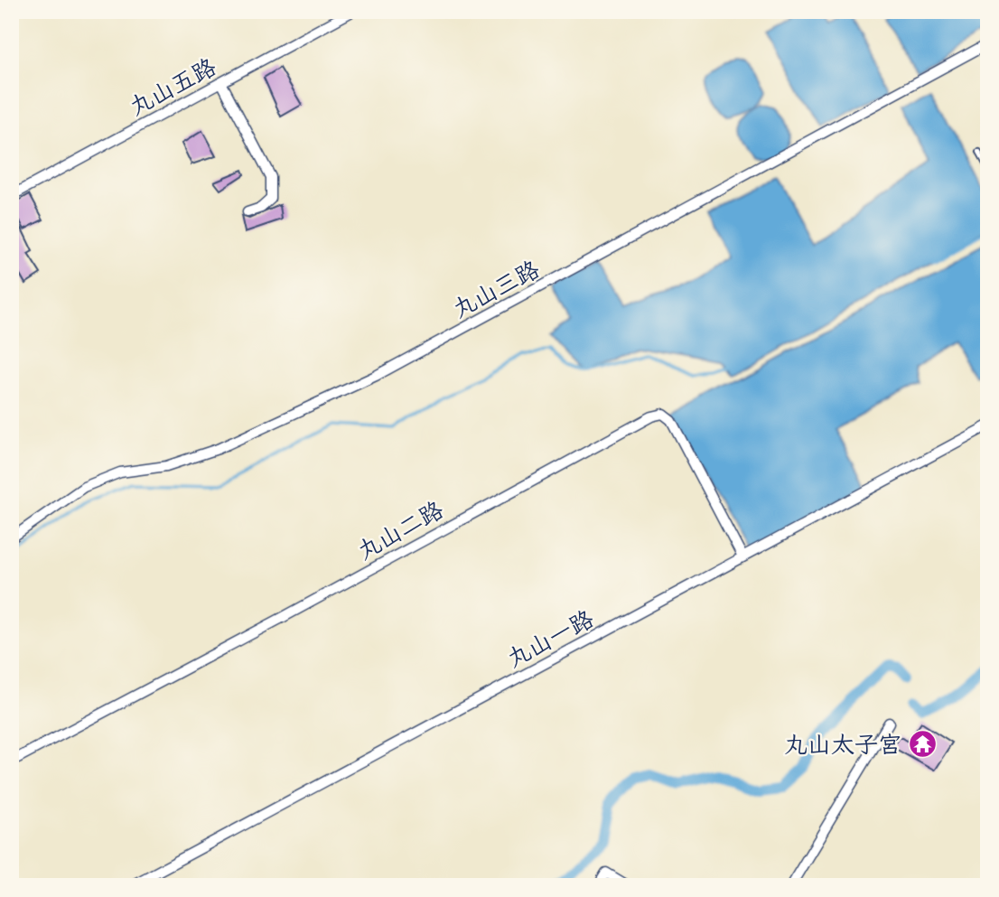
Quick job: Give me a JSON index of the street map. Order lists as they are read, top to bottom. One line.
{"streets":{"street":["丸山五路","丸山三路","丸山二路","丸山一路"]},"crossings":[["丸山二路","丸山一路"]],"places":{"temple":["丸山太子宮"]}}
